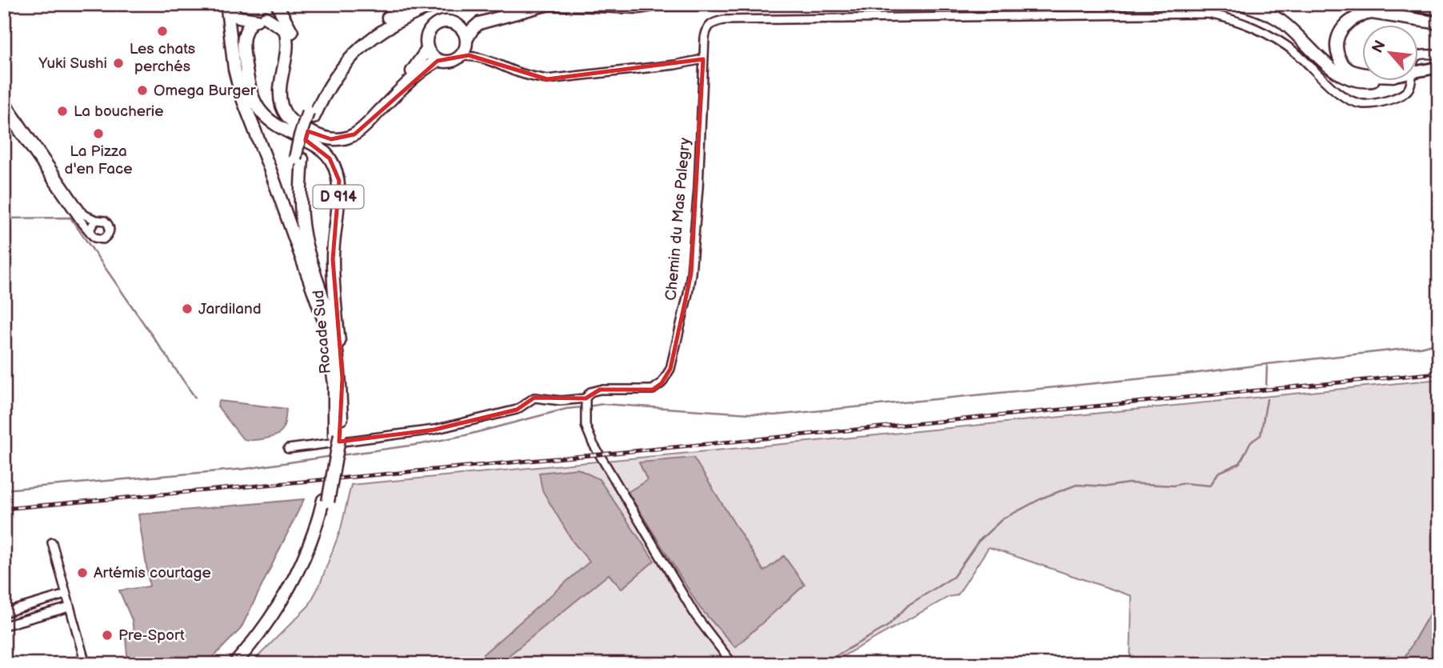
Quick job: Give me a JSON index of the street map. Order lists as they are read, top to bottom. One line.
{"streets":{"main road":["D 914","Rocade Sud"],"street":["Chemin du Mas Palegry"]},"crossings":[["D 914","Rocade Sud"]],"places":["Les chats perchés","Yuki Sushi","Omega Burger","La boucherie","La Pizza d'en Face","Jardiland","Artémis courtage","Pre-Sport"],"north":"top left"}
